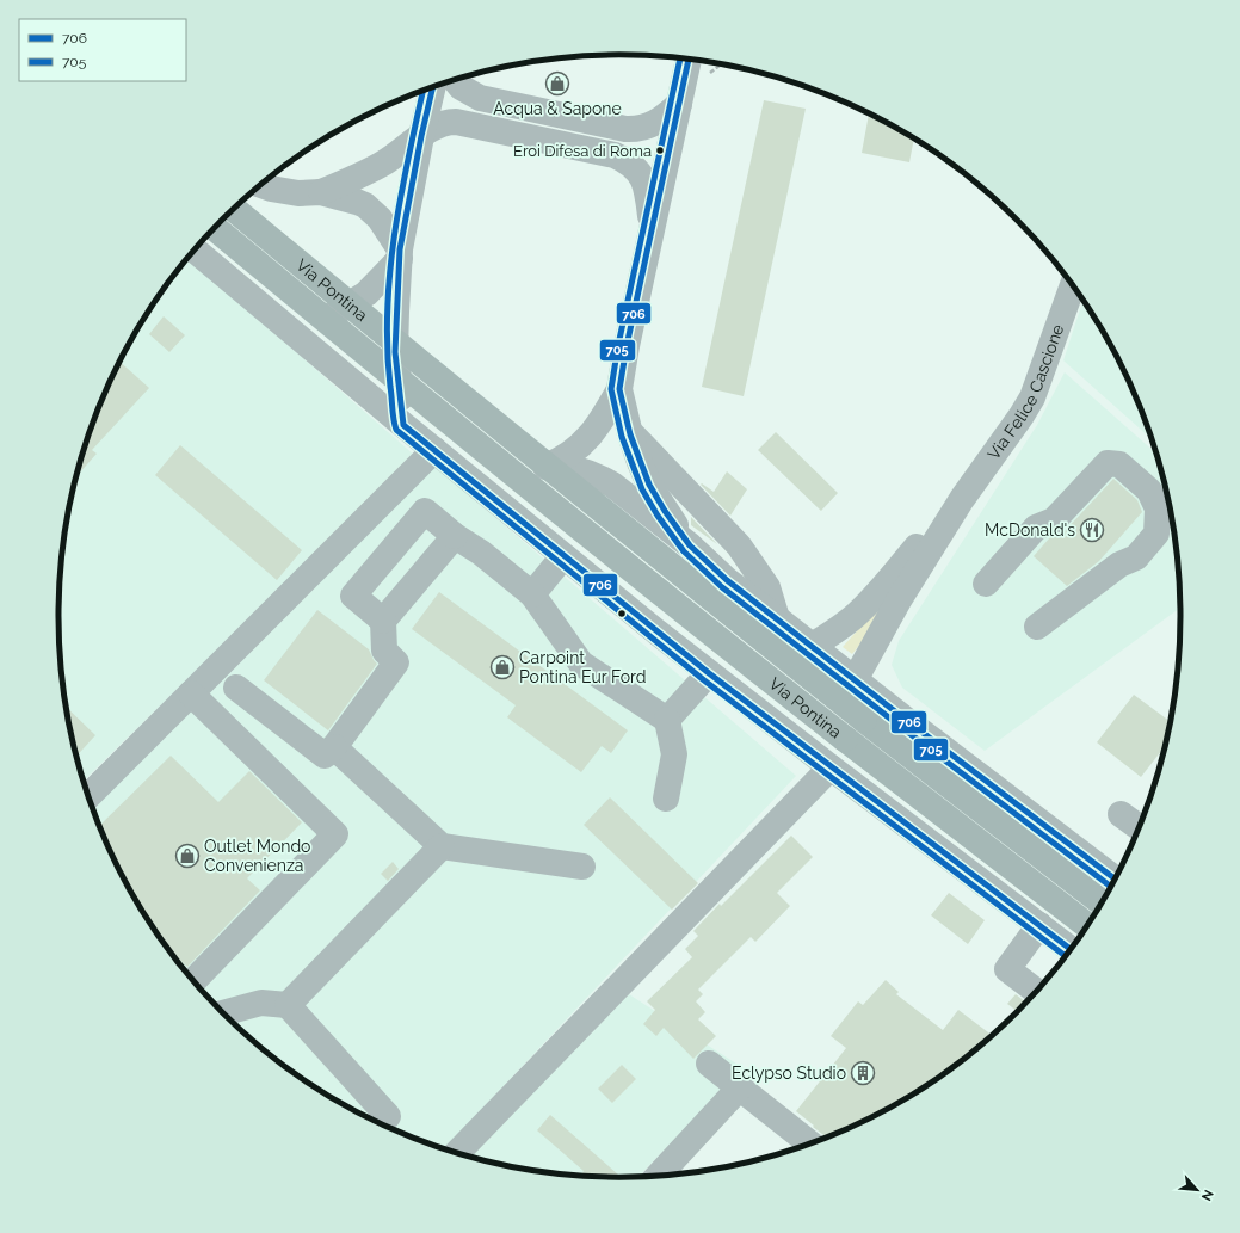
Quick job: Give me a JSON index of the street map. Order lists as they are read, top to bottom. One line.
{"streets":{"highway":["Via Pontina"],"street":["Via Felice Cascione"]},"places":{"shop":["Acqua & Sapone","Carpoint Pontina Eur Ford","Outlet Mondo Convenienza"],"other":["Eroi Difesa di Roma"],"restaurant":["McDonald's"],"building":["Eclypso Studio"]},"lines":["transit line 705","transit line 706"],"legend":["706","705"],"north":"bottom right"}
